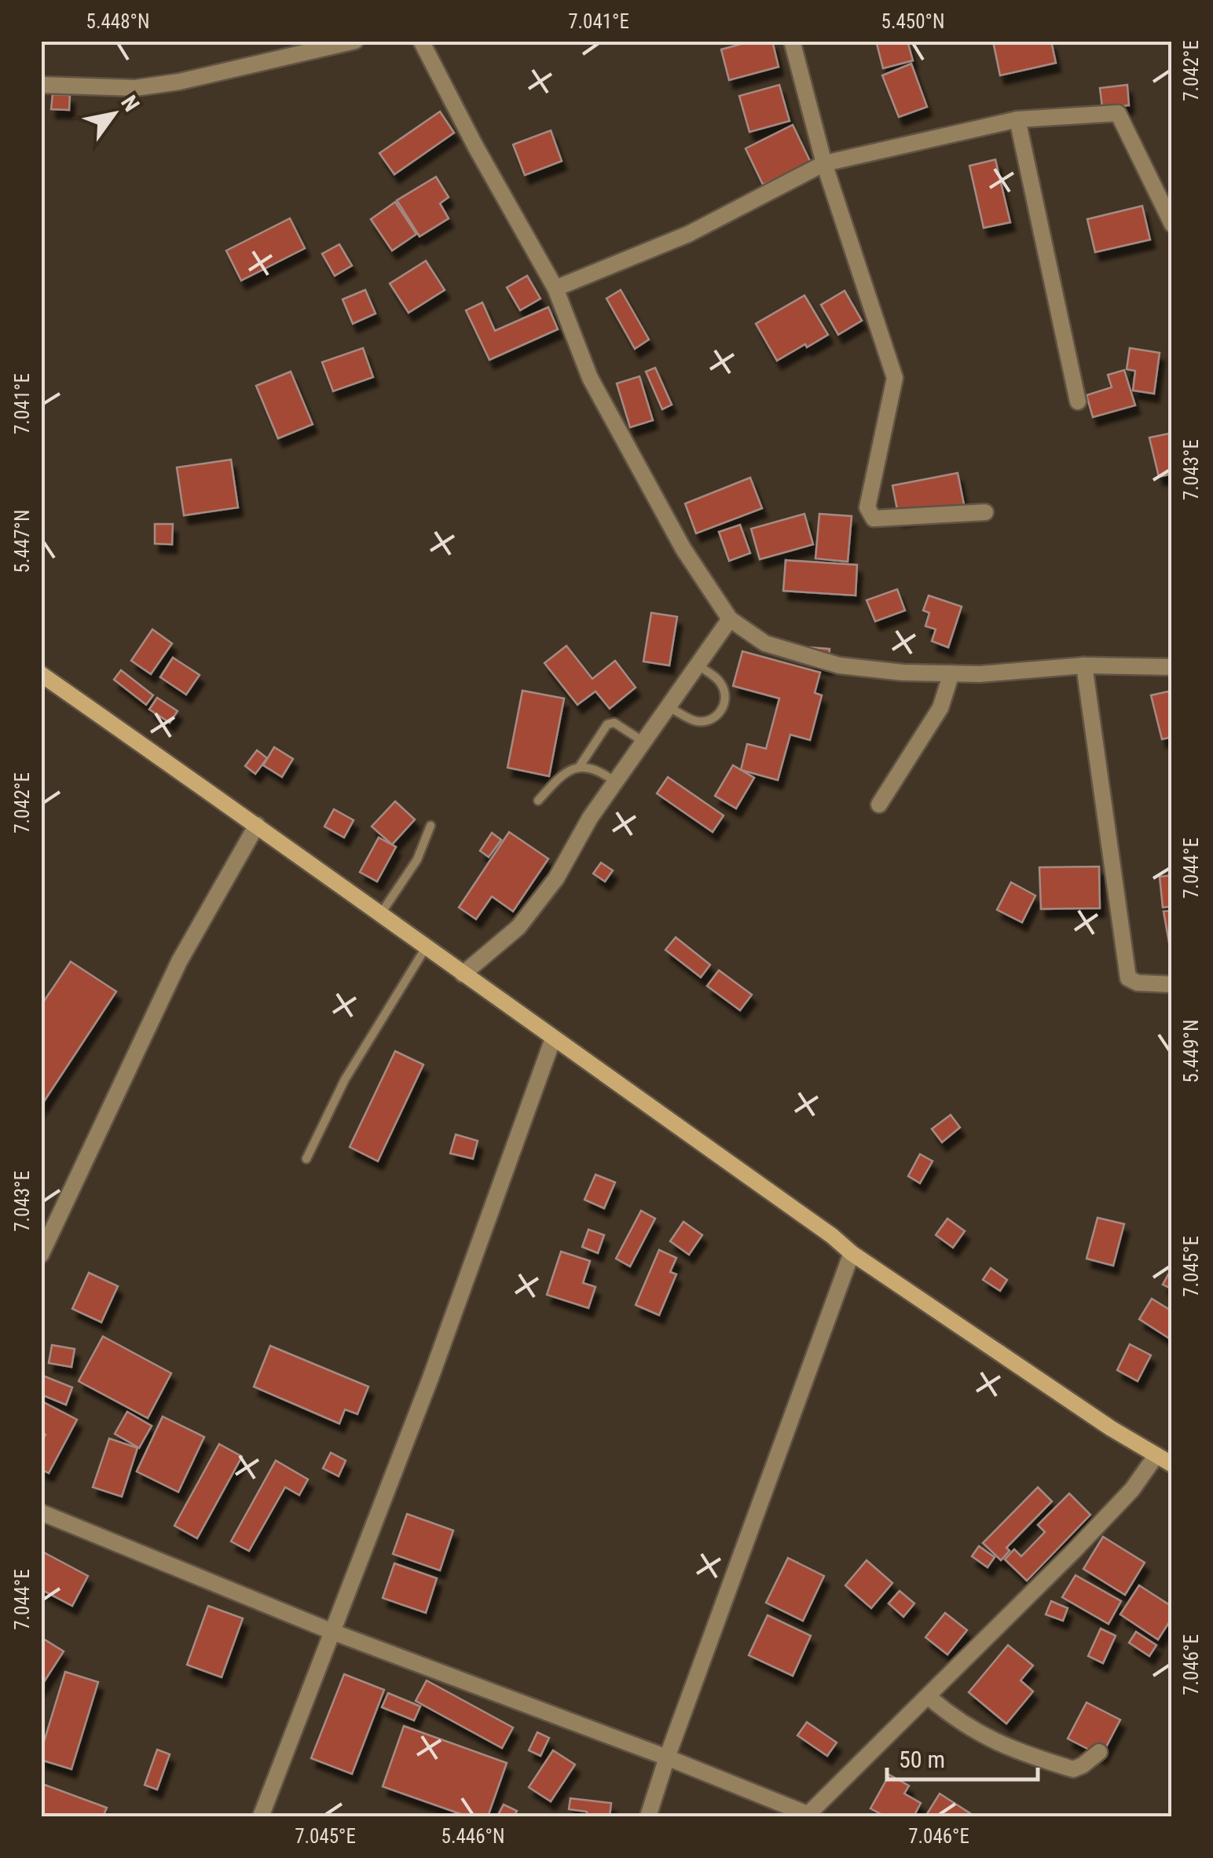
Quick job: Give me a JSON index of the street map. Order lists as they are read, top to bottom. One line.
{"scale_bar":"50 m","north":"top right","coordinates":["5.448°N","7.041°E","5.450°N","7.042°E","7.043°E","5.447°N","7.044°E","5.449°N","7.045°E","7.046°E","5.446°N"]}
